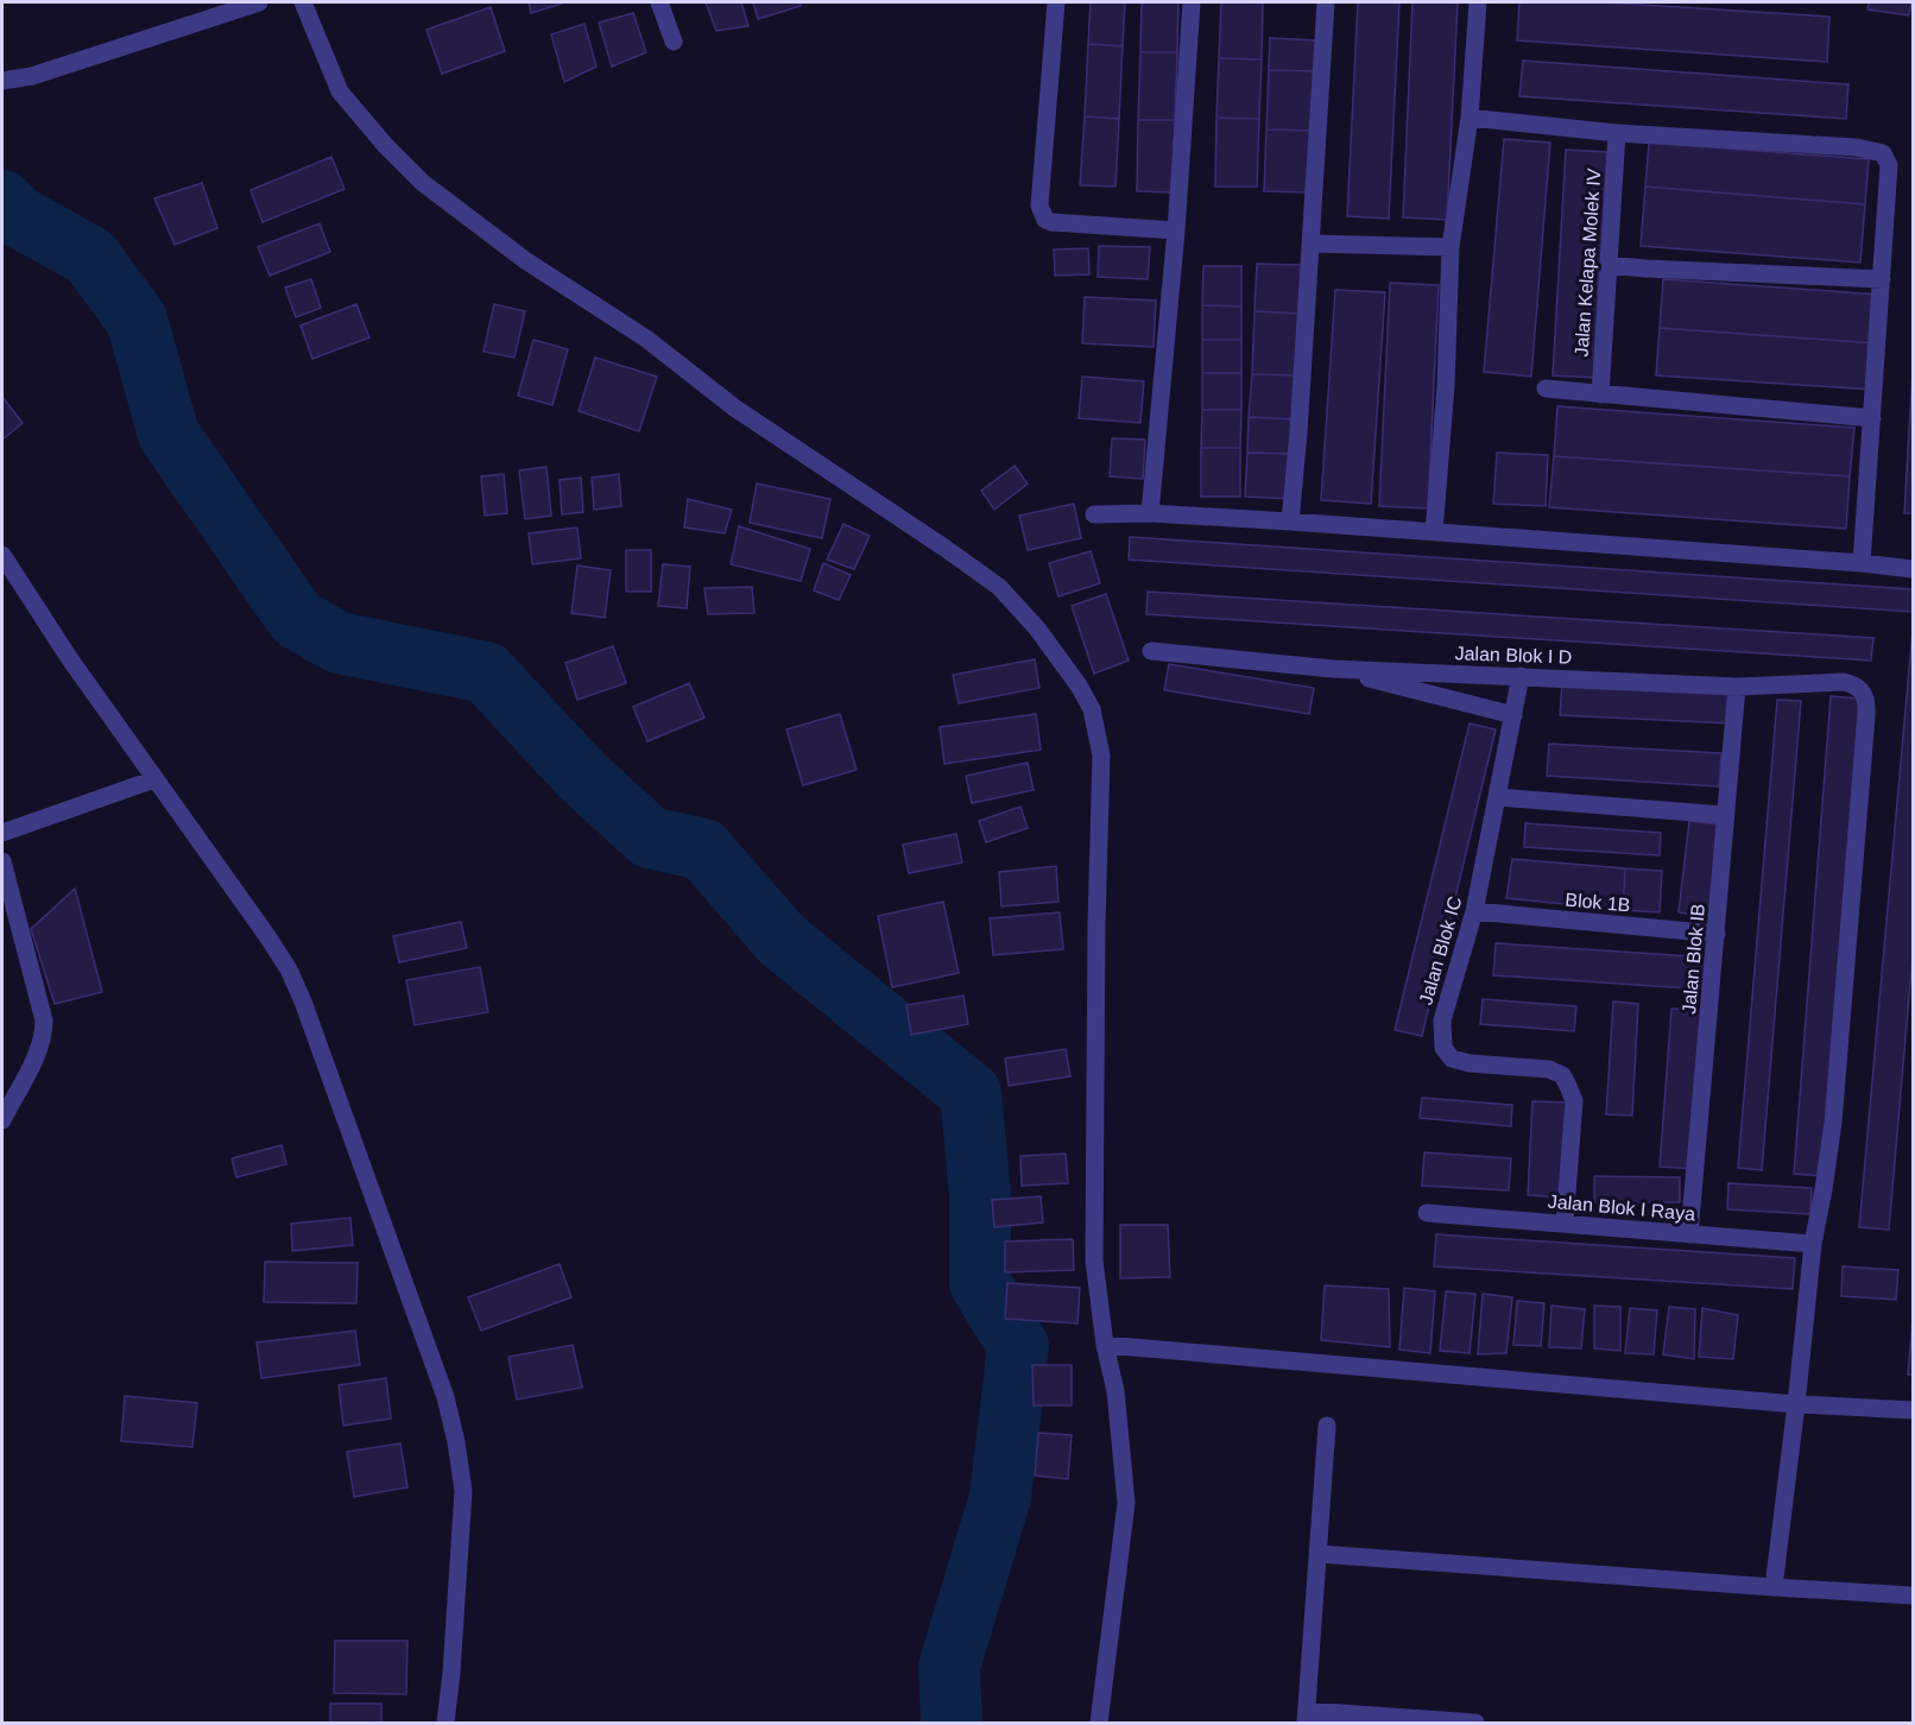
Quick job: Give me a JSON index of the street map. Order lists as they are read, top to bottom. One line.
{"streets":{"street":["Jalan Kelapa Molek IV","Jalan Blok I D","Blok 1B","Jalan Blok IC","Jalan Blok IB","Jalan Blok I Raya"]},"crossings":[["Jalan Blok I D","Jalan Blok IC"],["Jalan Blok I D","Jalan Blok IB"],["Jalan Blok I D","Jalan Blok I Raya"],["Blok 1B","Jalan Blok IC"],["Blok 1B","Jalan Blok IB"],["Jalan Blok IC","Jalan Blok I Raya"],["Jalan Blok IB","Jalan Blok I Raya"]]}
